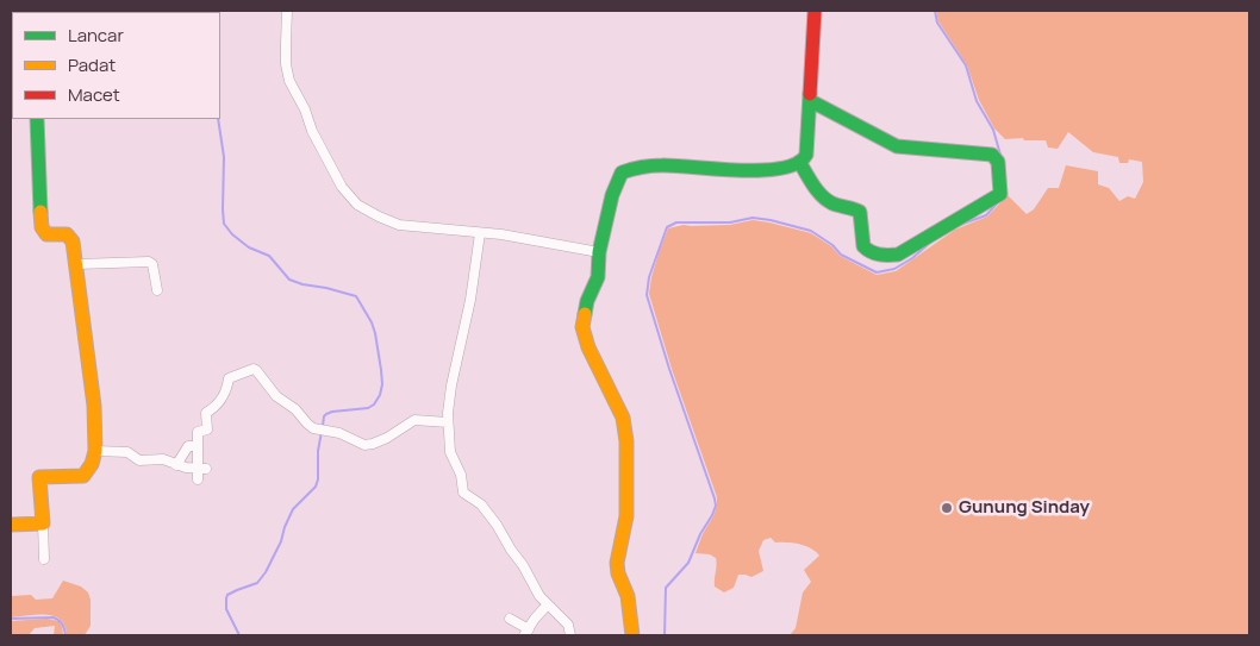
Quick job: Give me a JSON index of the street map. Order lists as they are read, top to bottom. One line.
{"places":["Gunung Sinday"],"legend":["Lancar","Padat","Macet"]}
